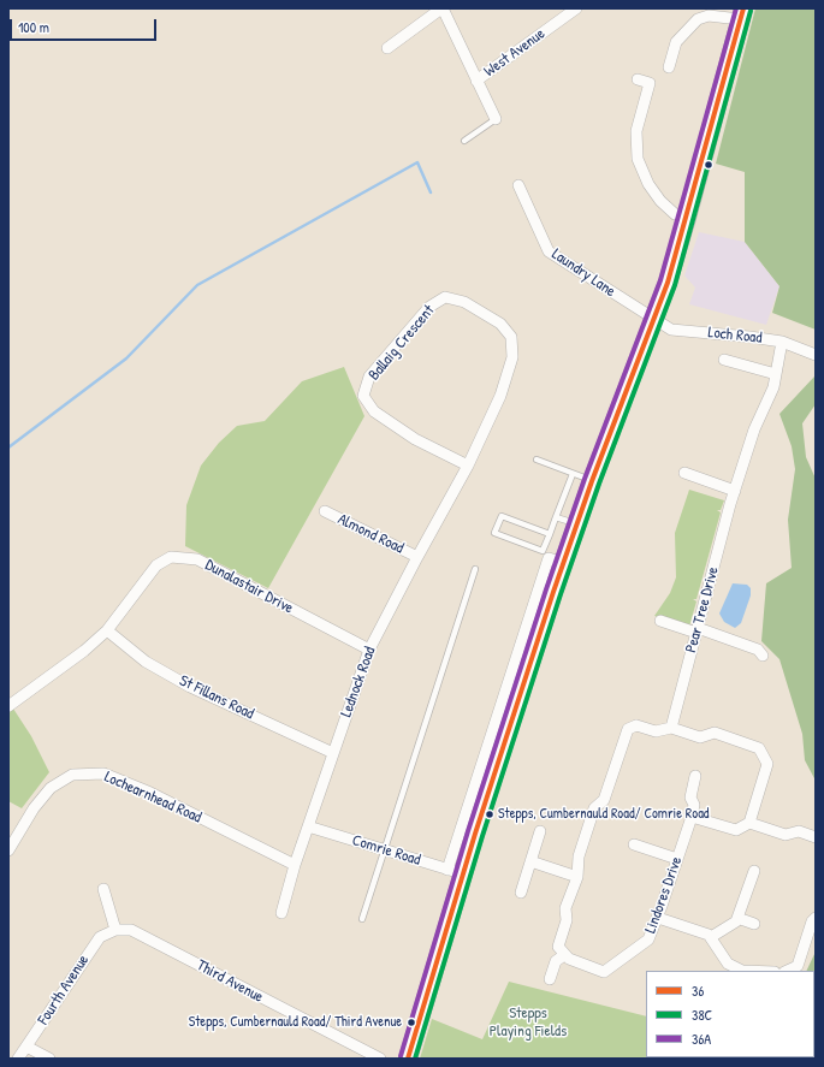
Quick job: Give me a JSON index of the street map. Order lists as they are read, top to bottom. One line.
{"streets":{"street":["West Avenue","Laundry Lane","Loch Road","Ballaig Crescent","Almond Road","Dunalastair Drive","Pear Tree Drive","Lednock Road","St Fillans Road","Lochearnhead Road","Comrie Road","Lindores Drive","Third Avenue","Fourth Avenue"]},"crossings":[["Laundry Lane","Loch Road"],["Loch Road","Pear Tree Drive"],["Ballaig Crescent","Lednock Road"],["Almond Road","Lednock Road"],["Dunalastair Drive","Lednock Road"],["Dunalastair Drive","St Fillans Road"],["Lednock Road","St Fillans Road"],["Lednock Road","Lochearnhead Road"],["Lednock Road","Comrie Road"],["Third Avenue","Fourth Avenue"]],"parks":["Stepps Playing Fields"],"places":["Stepps, Cumbernauld Road/ Comrie Road","Stepps, Cumbernauld Road/ Third Avenue"],"lines":["transit line 36","transit line 36A","transit line 38C"],"legend":["36","38C","36A"],"scale_bar":"100 m"}
